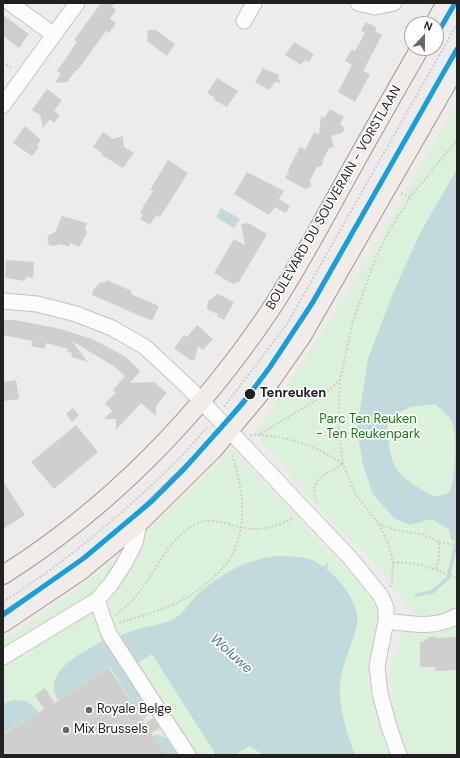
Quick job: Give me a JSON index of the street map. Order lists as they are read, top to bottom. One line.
{"streets":{"main road":["BOULEVARD DU SOUVERAIN - VORSTLAAN"]},"water":["Woluwe"],"parks":["Parc Ten Reuken - Ten Reukenpark"],"places":["Tenreuken","Royale Belge","Mix Brussels"],"north":"top"}
